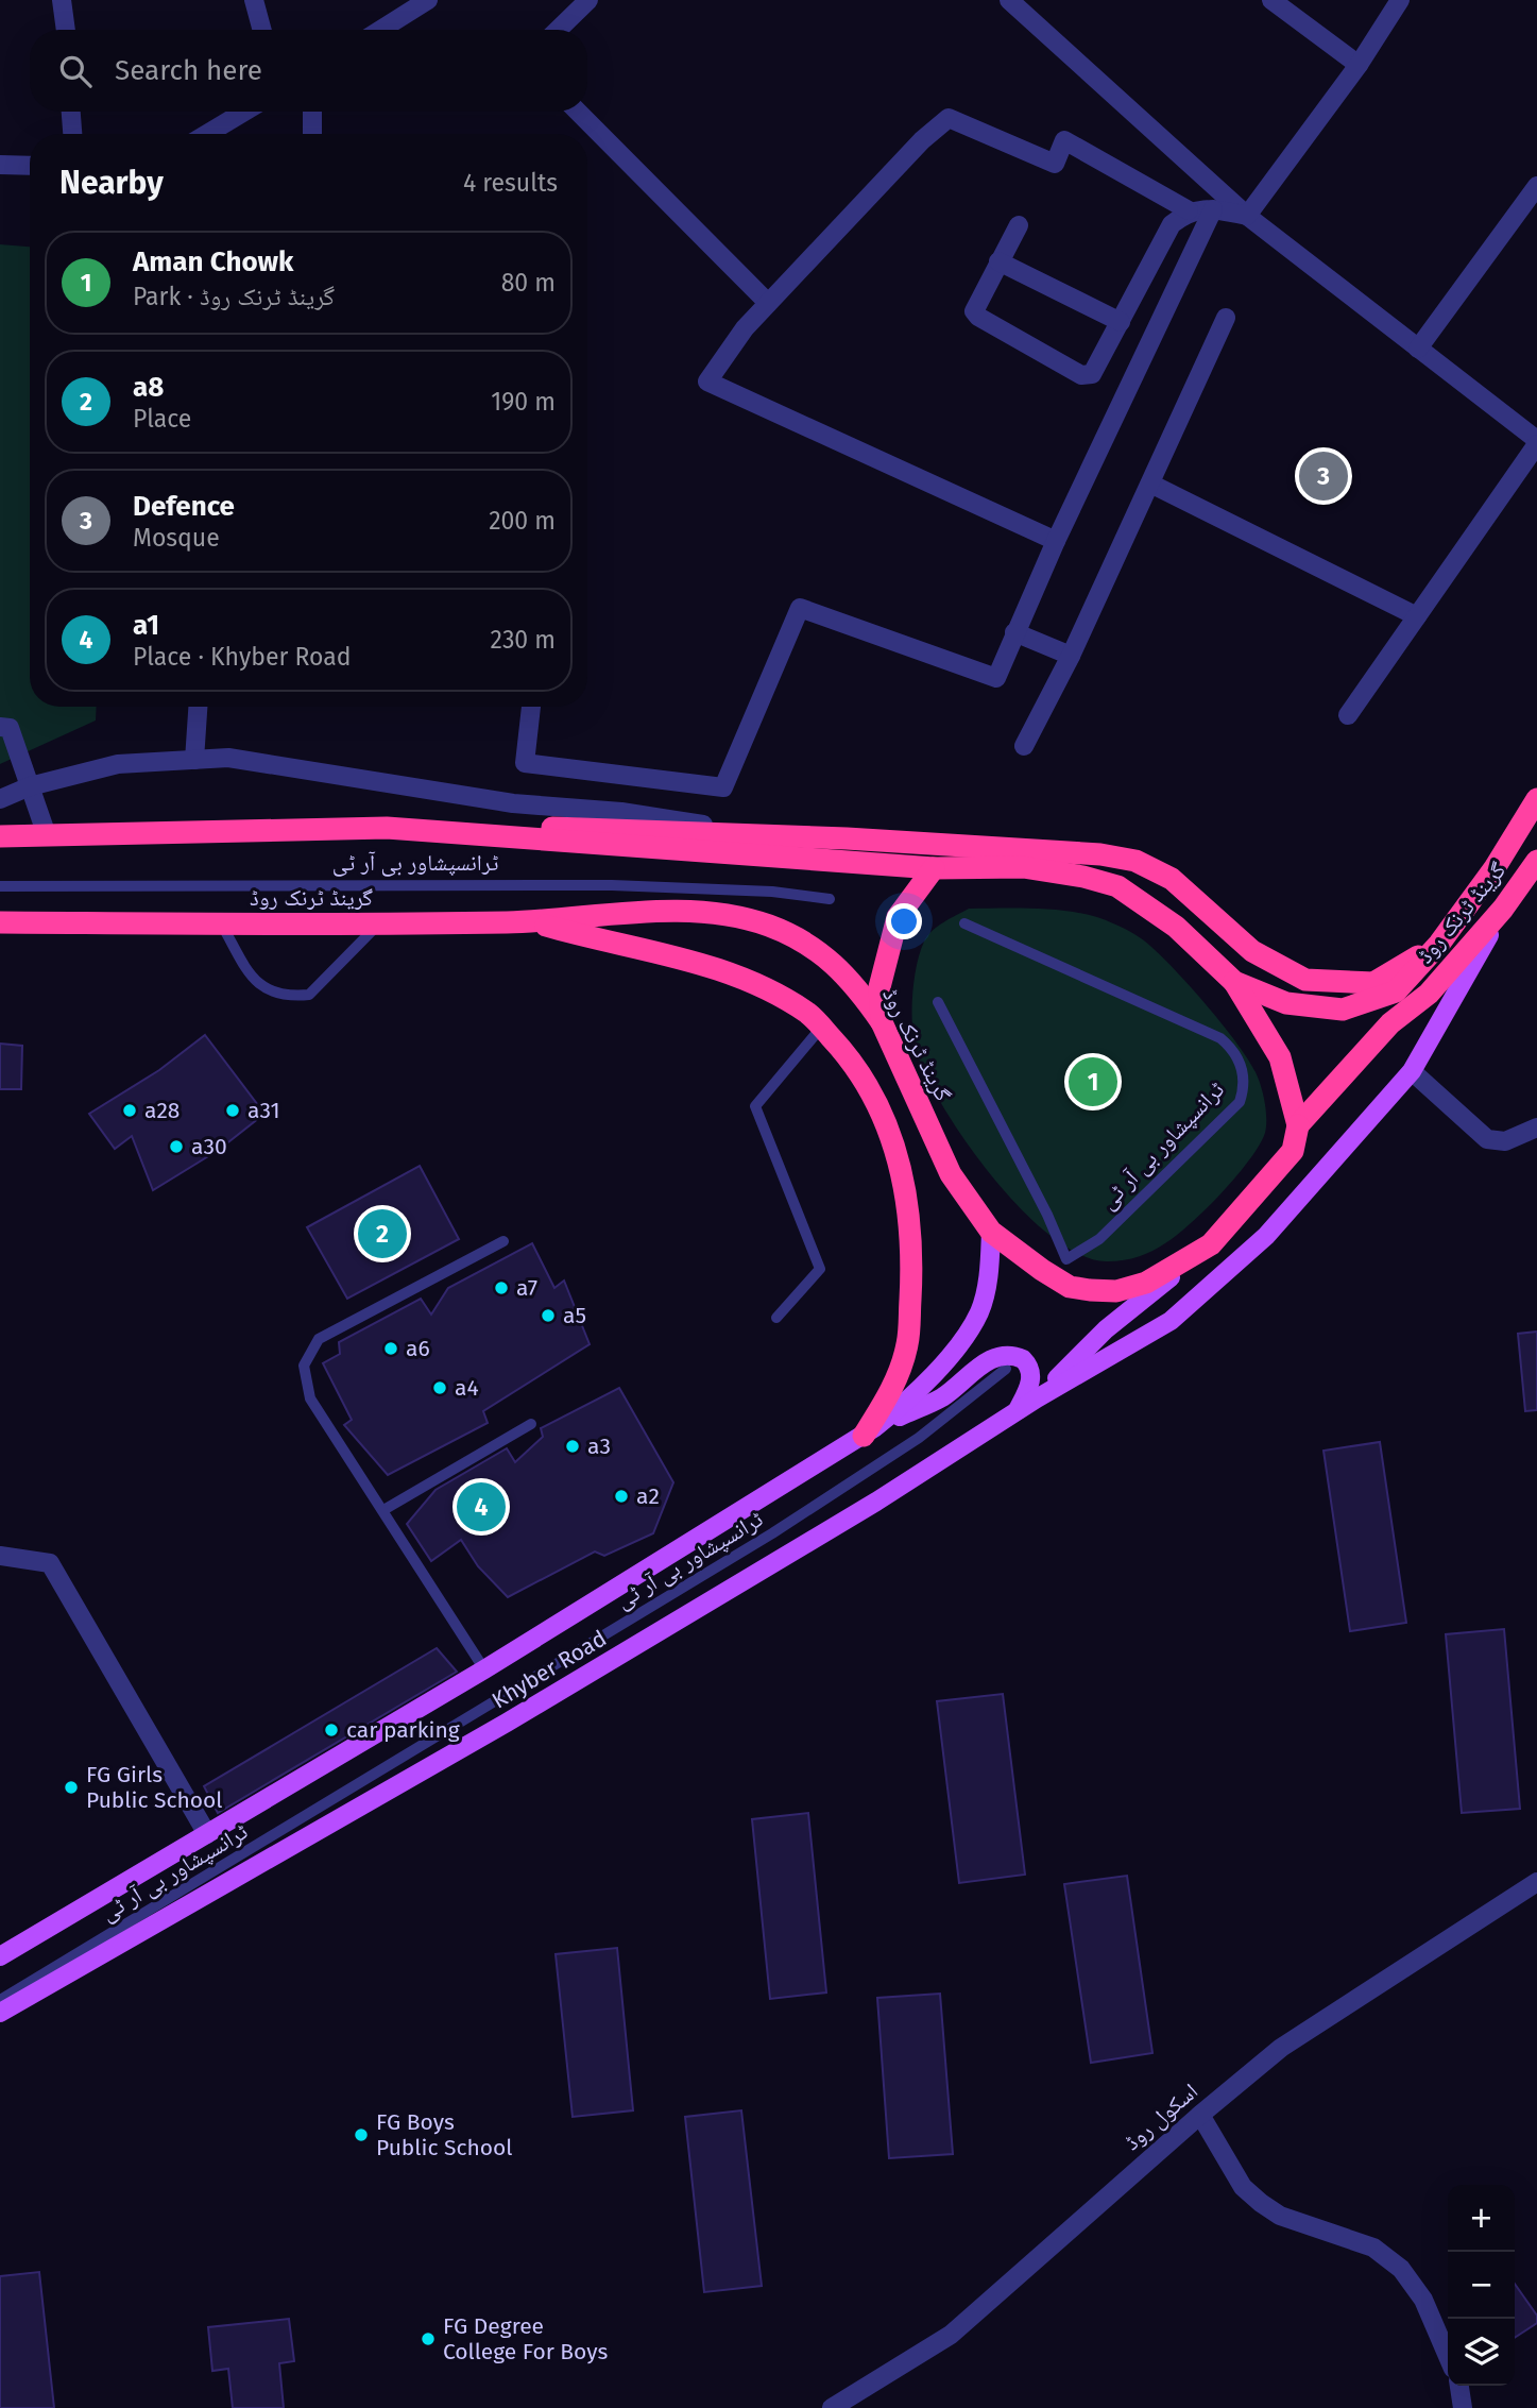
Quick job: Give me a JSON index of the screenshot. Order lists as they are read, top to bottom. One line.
{"streets":{"highway":["گرینڈ ٹرنک روڈ"],"main road":["Khyber Road"],"street":["اسکول روڈ"],"lane":["ٹرانسپشاور بی آر ٹی"]},"places":["a28","a31","a30","a7","a5","a6","a4","a3","a2","car parking","FG Girls Public School","FG Boys Public School","FG Degree College For Boys"],"page":{"search":"Search here","heading":["Nearby","4 results"],"list":[{"mark":"1","name":"Aman Chowk","note":"Park · گرینڈ ٹرنک روڈ","value":"80 m"},{"mark":"2","name":"a8","note":"Place","value":"190 m"},{"mark":"3","name":"Defence","note":"Mosque","value":"200 m"},{"mark":"4","name":"a1","note":"Place · Khyber Road","value":"230 m"}],"pins":["3","1","2","4"],"map_buttons":["+","−"]}}
